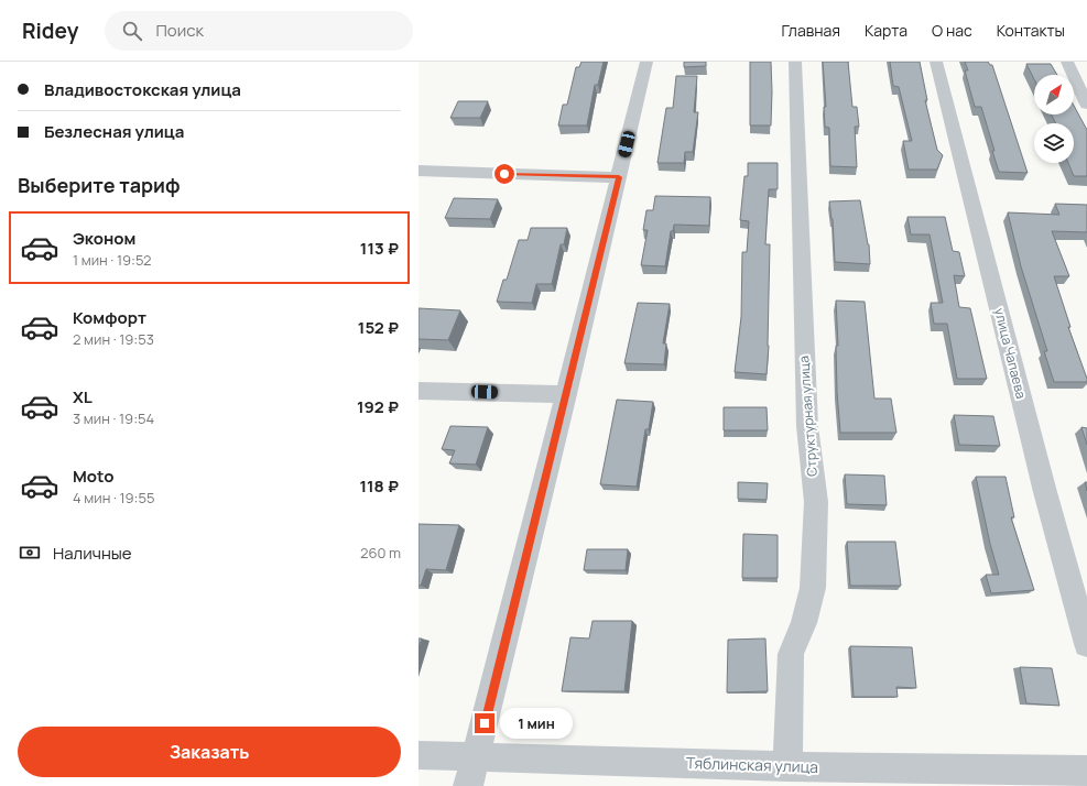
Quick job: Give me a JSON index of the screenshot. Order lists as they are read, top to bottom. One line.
{"streets":{"street":["улица Чапаева","Структурная улица","Тяблинская улица"]},"crossings":[["Структурная улица","Тяблинская улица"]],"north":"top right","page":{"header":"Ridey","search":"Поиск","nav":["Главная","Карта","О нас","Контакты"],"banner":["Владивостокская улица","Безлесная улица"],"heading":"Выберите тариф","list":[{"name":"Эконом","note":"1 мин · 19:52","value":"113 ₽"},{"name":"Комфорт","note":"2 мин · 19:53","value":"152 ₽"},{"name":"XL","note":"3 мин · 19:54","value":"192 ₽"},{"name":"Moto","note":"4 мин · 19:55","value":"118 ₽"}],"pay":["Наличные","260 m"],"bubble":"1 мин","buttons":"Заказать"}}
